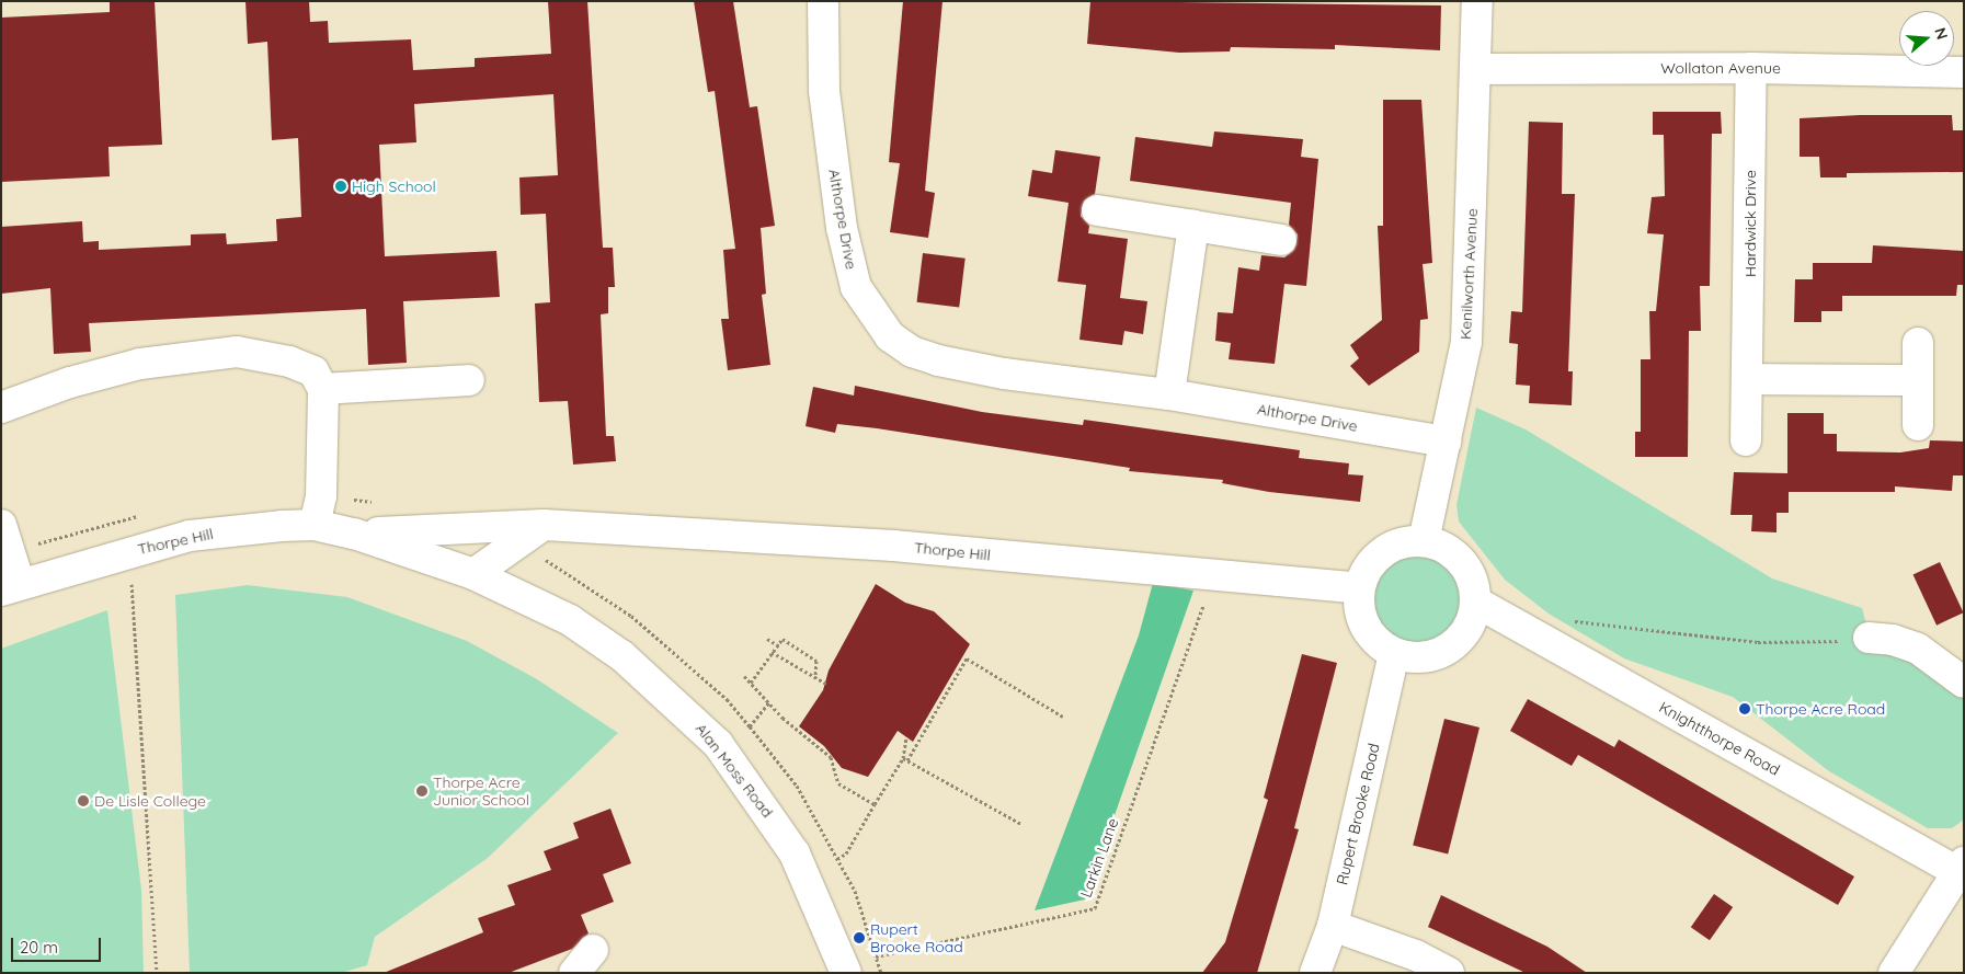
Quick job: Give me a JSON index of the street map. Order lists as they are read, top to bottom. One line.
{"streets":{"street":["Wollaton Avenue","Althorpe Drive","Hardwick Drive","Kenilworth Avenue","Thorpe Hill","Knightthorpe Road","Alan Moss Road","Rupert Brooke Road"],"path":["Larkin Lane"]},"crossings":[["Wollaton Avenue","Hardwick Drive"],["Wollaton Avenue","Kenilworth Avenue"],["Althorpe Drive","Kenilworth Avenue"],["Kenilworth Avenue","Thorpe Hill"],["Kenilworth Avenue","Knightthorpe Road"],["Kenilworth Avenue","Rupert Brooke Road"],["Thorpe Hill","Knightthorpe Road"],["Thorpe Hill","Alan Moss Road"],["Thorpe Hill","Rupert Brooke Road"],["Thorpe Hill","Larkin Lane"],["Knightthorpe Road","Rupert Brooke Road"],["Alan Moss Road","Larkin Lane"]],"places":["High School","Thorpe Acre Road","Thorpe Acre Junior School","De Lisle College","Rupert Brooke Road"],"scale_bar":"20 m","north":"right"}
